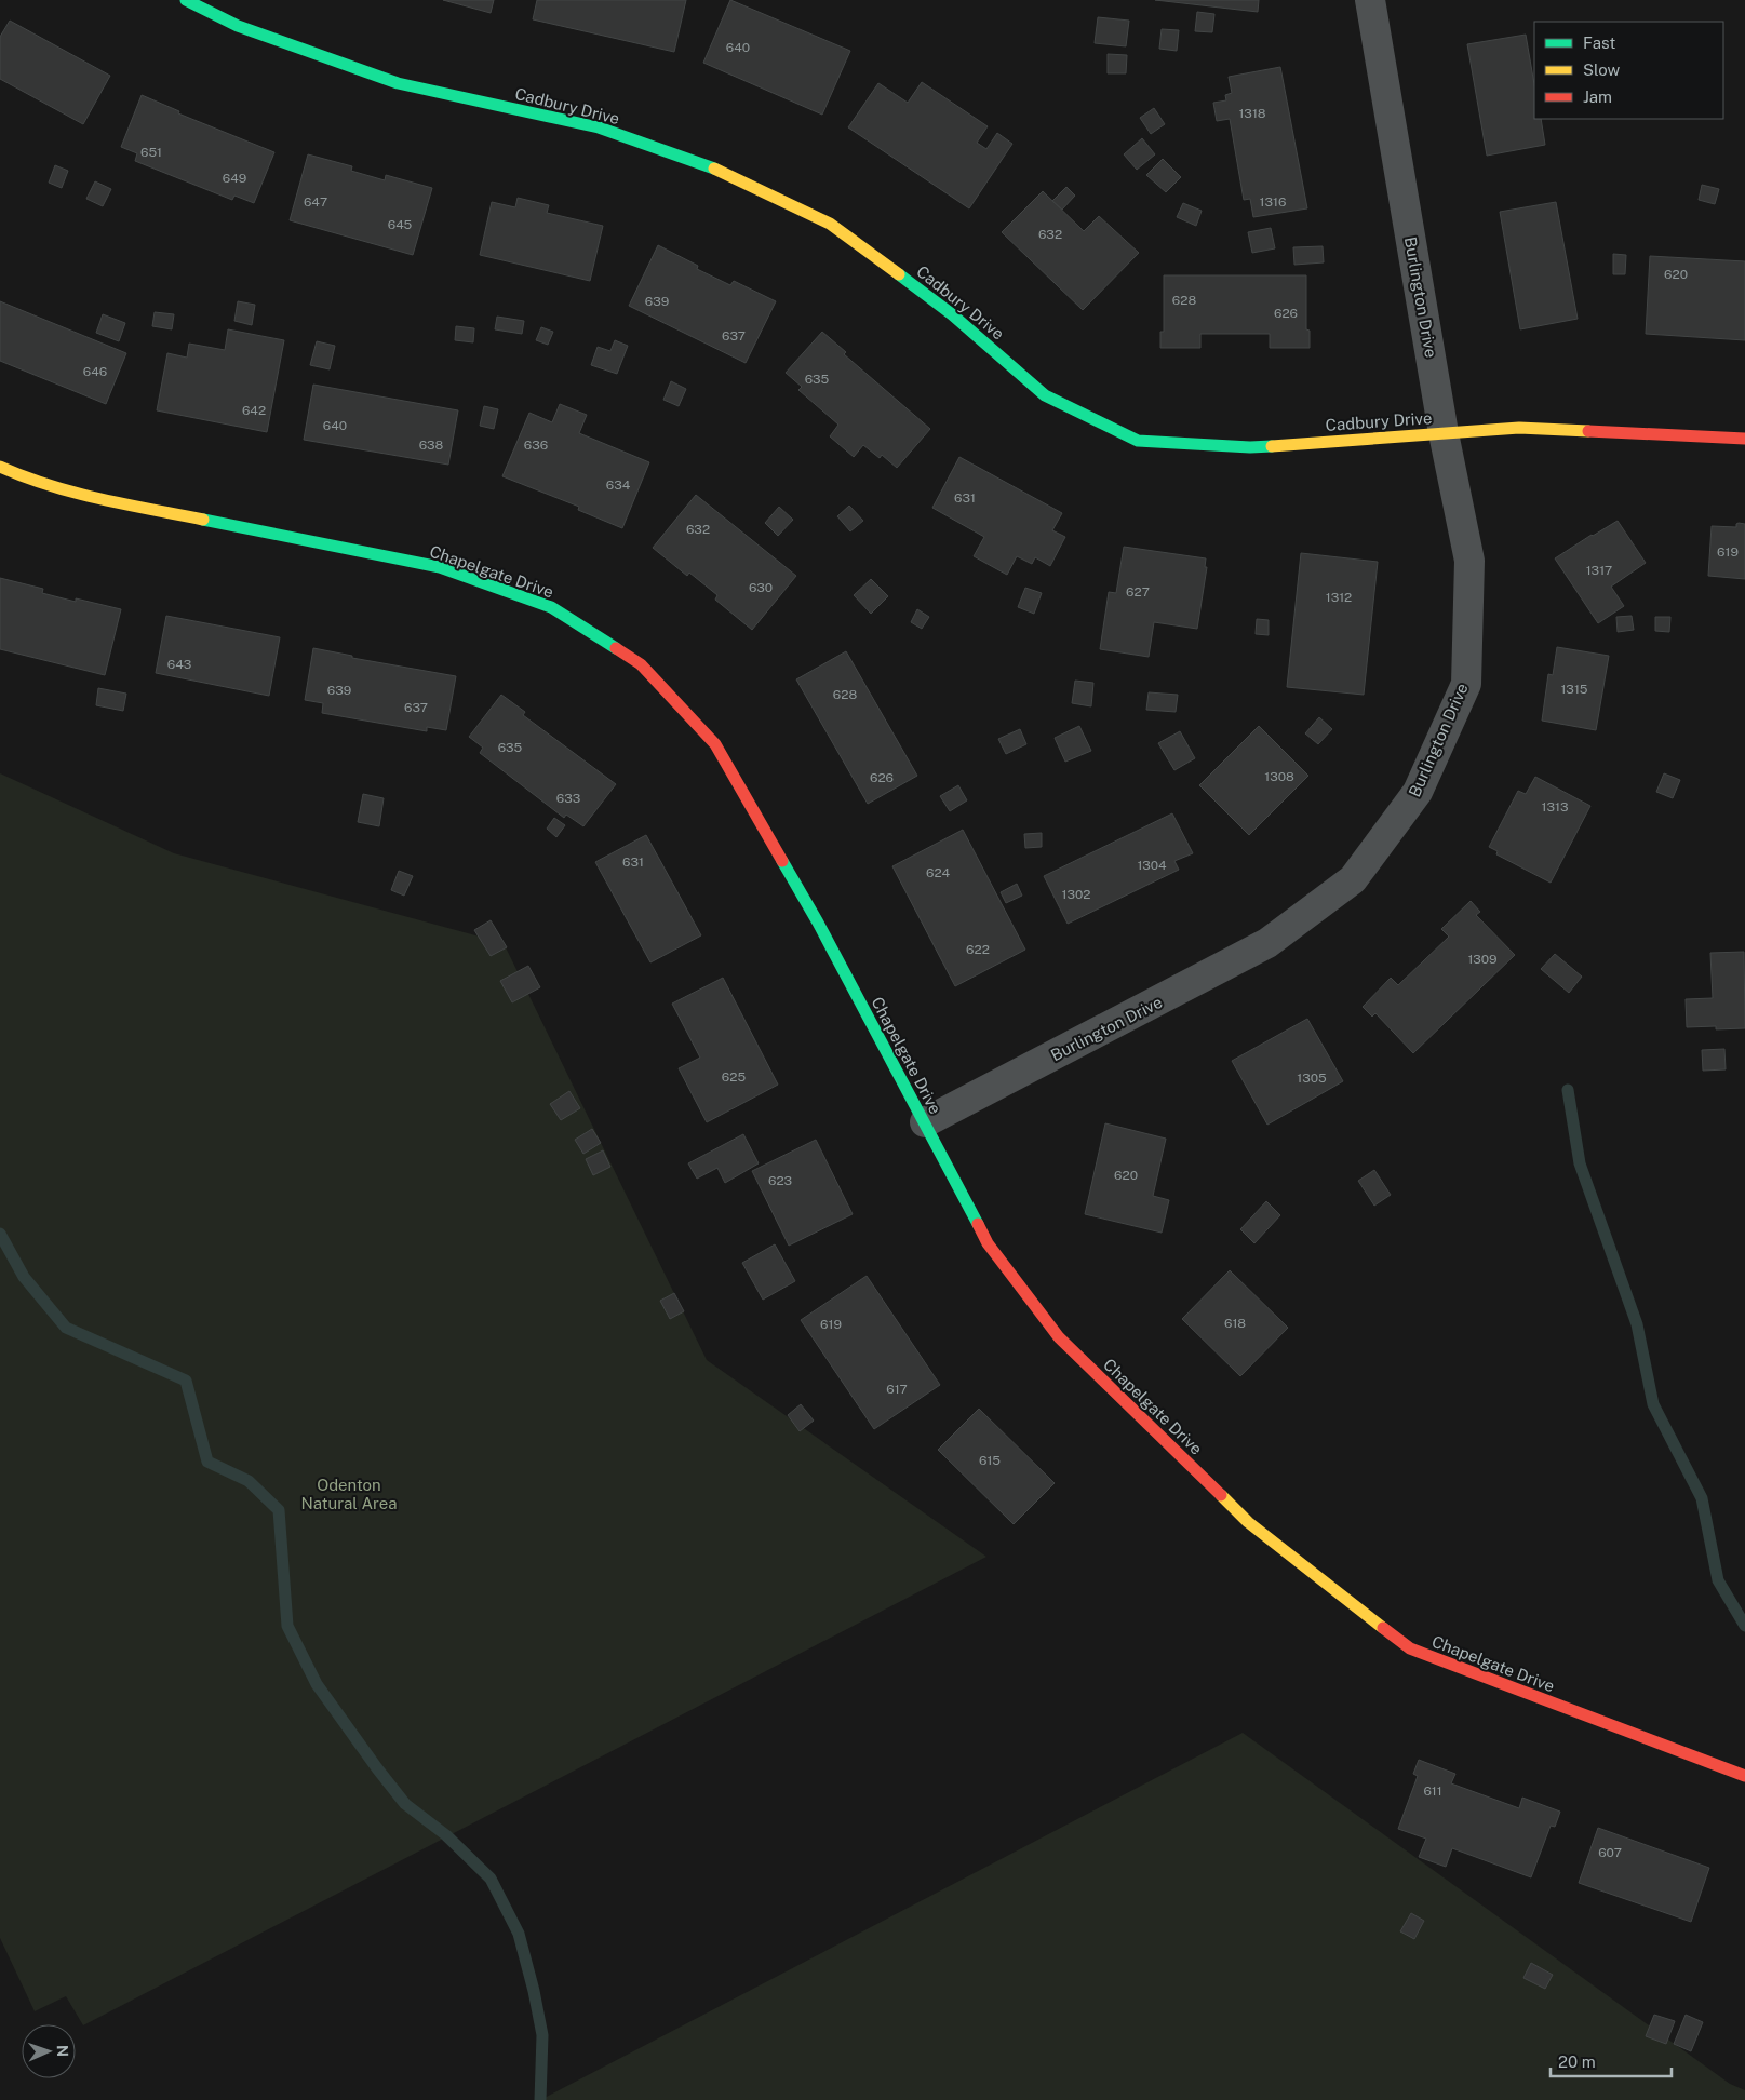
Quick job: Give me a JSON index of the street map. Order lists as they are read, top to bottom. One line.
{"streets":{"street":["Cadbury Drive","Burlington Drive","Chapelgate Drive"]},"crossings":[["Cadbury Drive","Burlington Drive"],["Burlington Drive","Chapelgate Drive"]],"parks":["Odenton Natural Area"],"house_numbers":["640","1318","651","649","647","1316","645","632","620","628","639","626","637","646","635","642","640","638","636","634","631","632","619","1317","630","627","1312","643","1315","639","628","637","635","1308","626","633","1313","631","1304","624","1302","622","1309","625","1305","620","623","618","619","617","615","611","607"],"legend":["Fast","Slow","Jam"],"scale_bar":"20 m","north":"right"}
